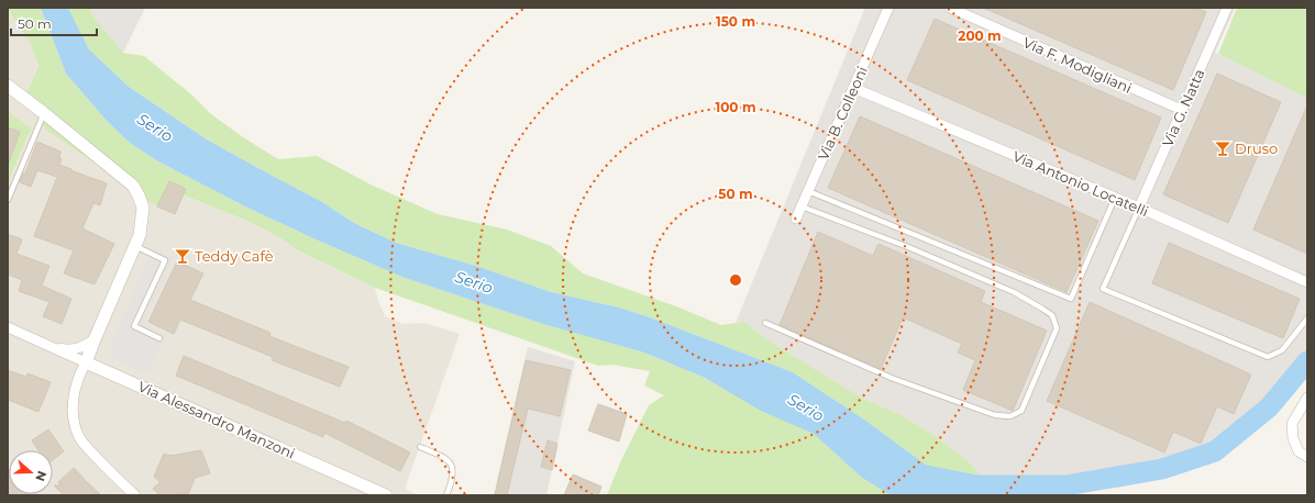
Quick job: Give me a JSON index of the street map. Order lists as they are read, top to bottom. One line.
{"streets":{"street":["Via F. Modigliani","Via G. Natta","Via B. Colleoni","Via Antonio Locatelli","Via Alessandro Manzoni"]},"crossings":[["Via F. Modigliani","Via G. Natta"],["Via G. Natta","Via Antonio Locatelli"],["Via B. Colleoni","Via Antonio Locatelli"]],"water":["Serio"],"places":{"bar":["Druso","Teddy Cafè"]},"scale_bar":"50 m","north":"right","rings":["150 m","200 m","100 m","50 m"]}
